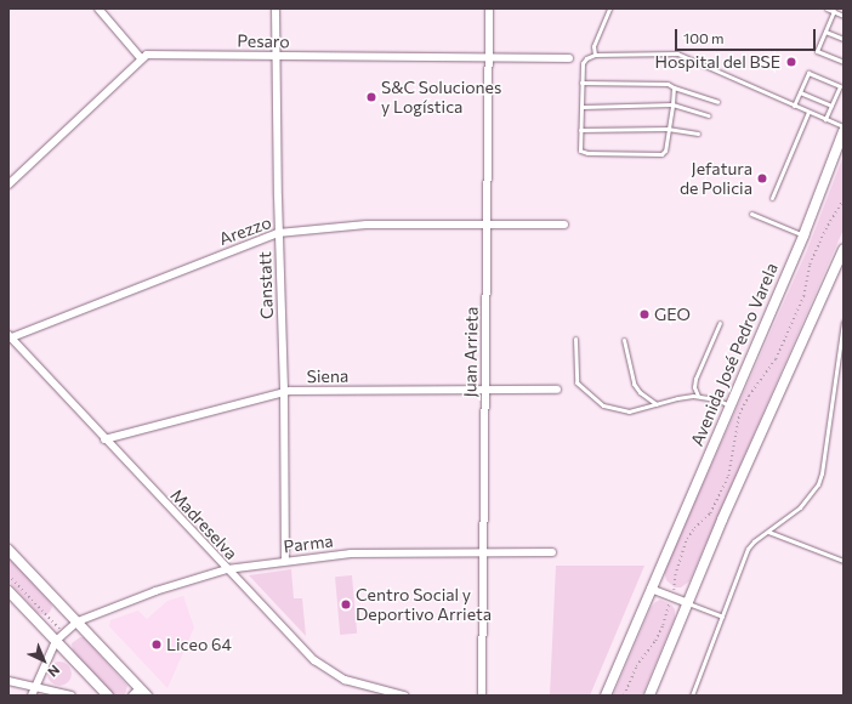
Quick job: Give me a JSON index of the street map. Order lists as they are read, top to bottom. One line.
{"streets":{"street":["Pesaro","Arezzo","Canstatt","Juan Arrieta","Avenida José Pedro Varela","Siena","Madreselva","Parma"]},"crossings":[["Pesaro","Canstatt"],["Pesaro","Juan Arrieta"],["Arezzo","Canstatt"],["Arezzo","Juan Arrieta"],["Arezzo","Madreselva"],["Canstatt","Siena"],["Canstatt","Parma"],["Juan Arrieta","Siena"],["Juan Arrieta","Parma"],["Siena","Madreselva"],["Madreselva","Parma"]],"places":["Hospital del BSE","S&C Soluciones y Logística","Jefatura de Policia","GEO","Centro Social y Deportivo Arrieta","Liceo 64"],"scale_bar":"100 m","north":"bottom right"}
